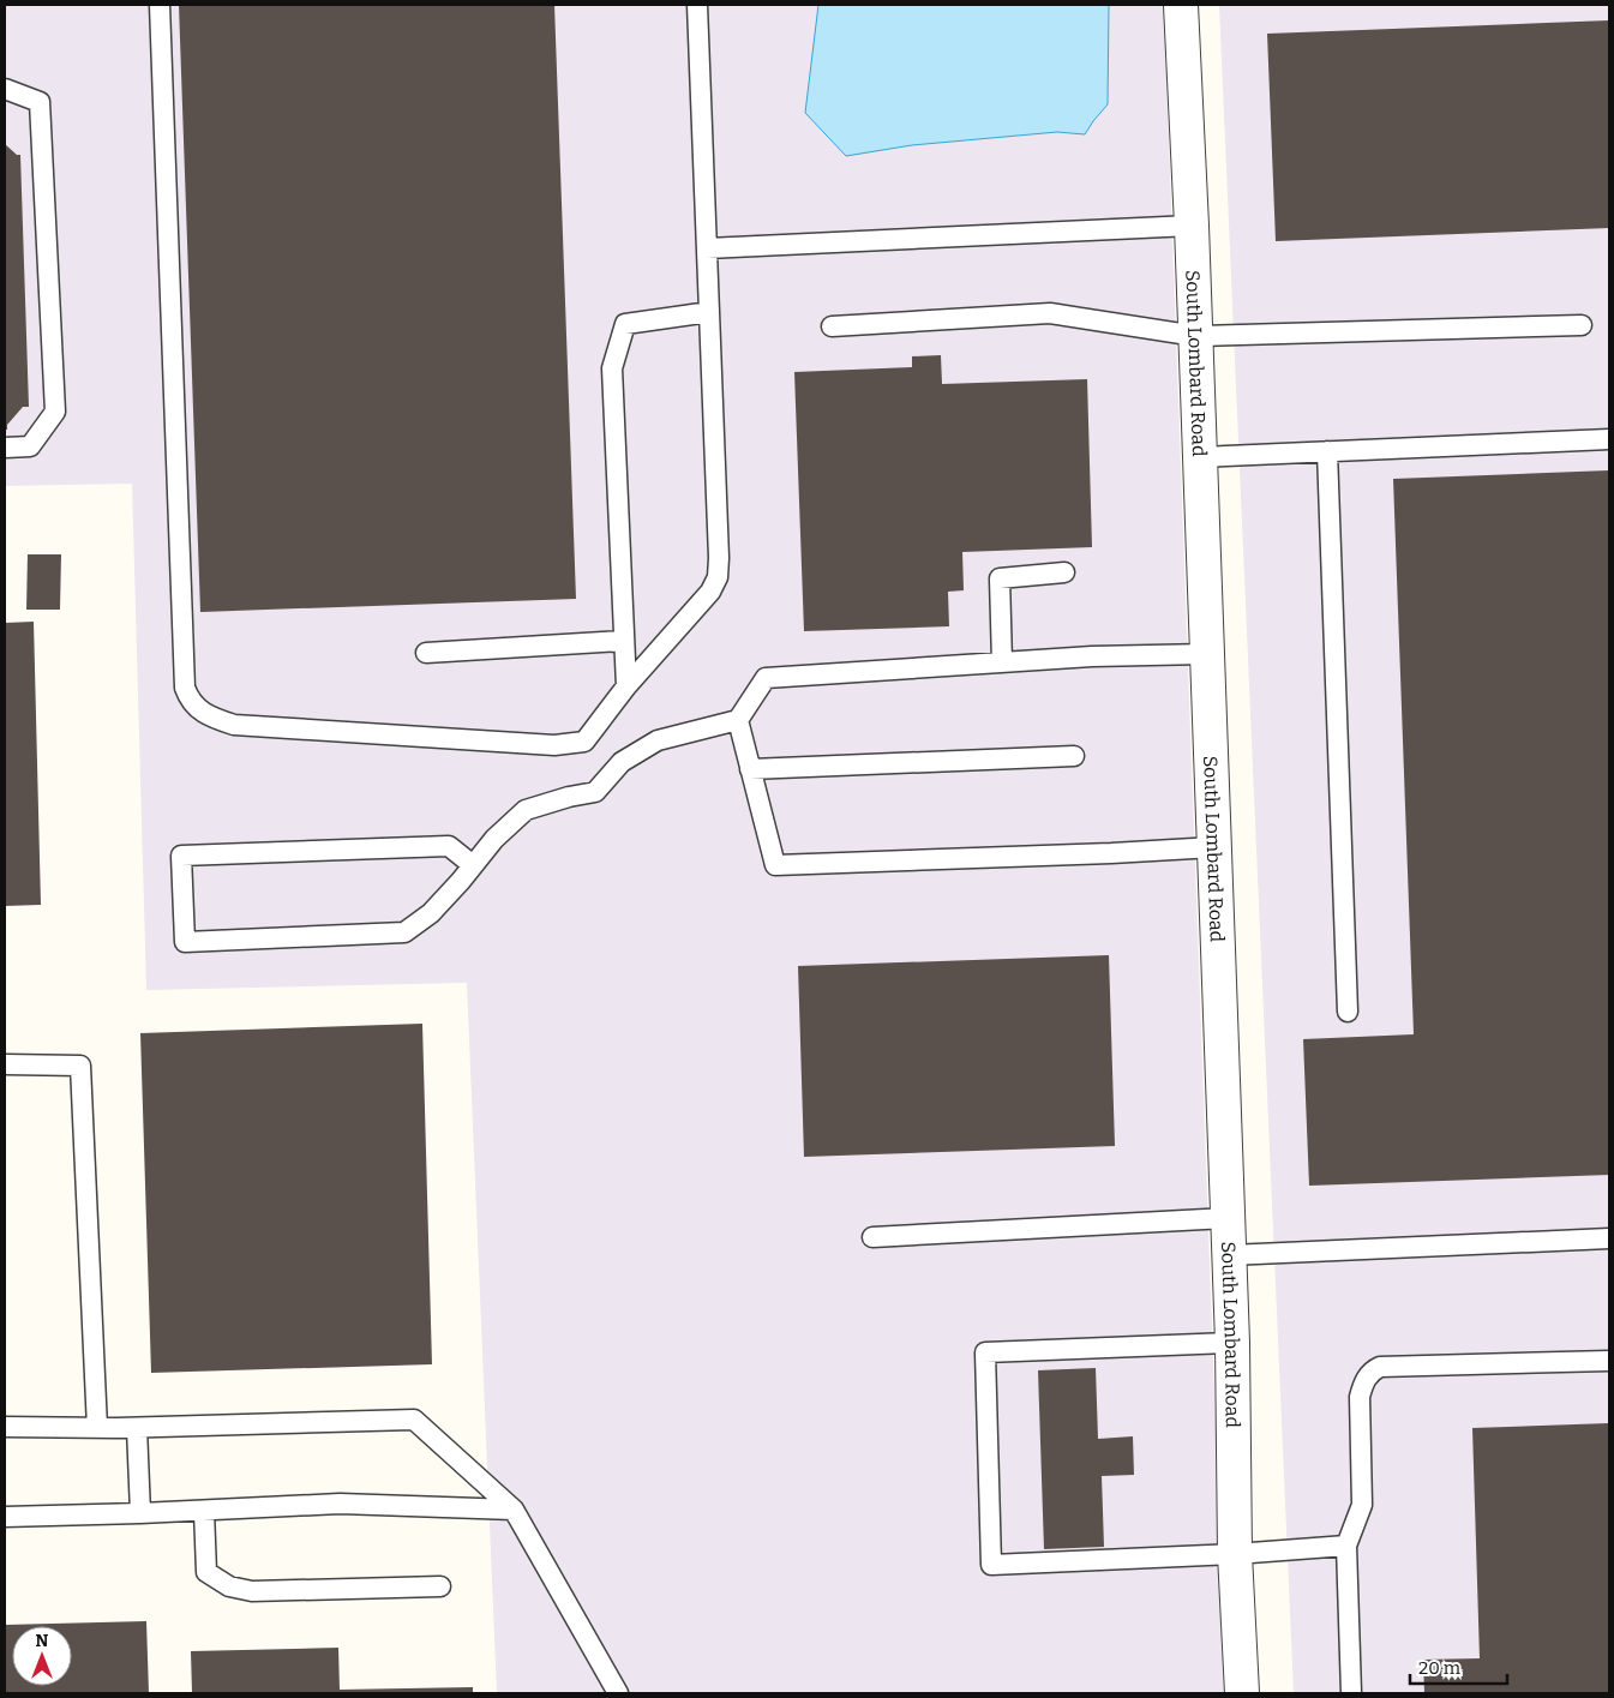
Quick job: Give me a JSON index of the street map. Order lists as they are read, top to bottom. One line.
{"streets":{"street":["South Lombard Road"]},"scale_bar":"20 m","north":"top"}
